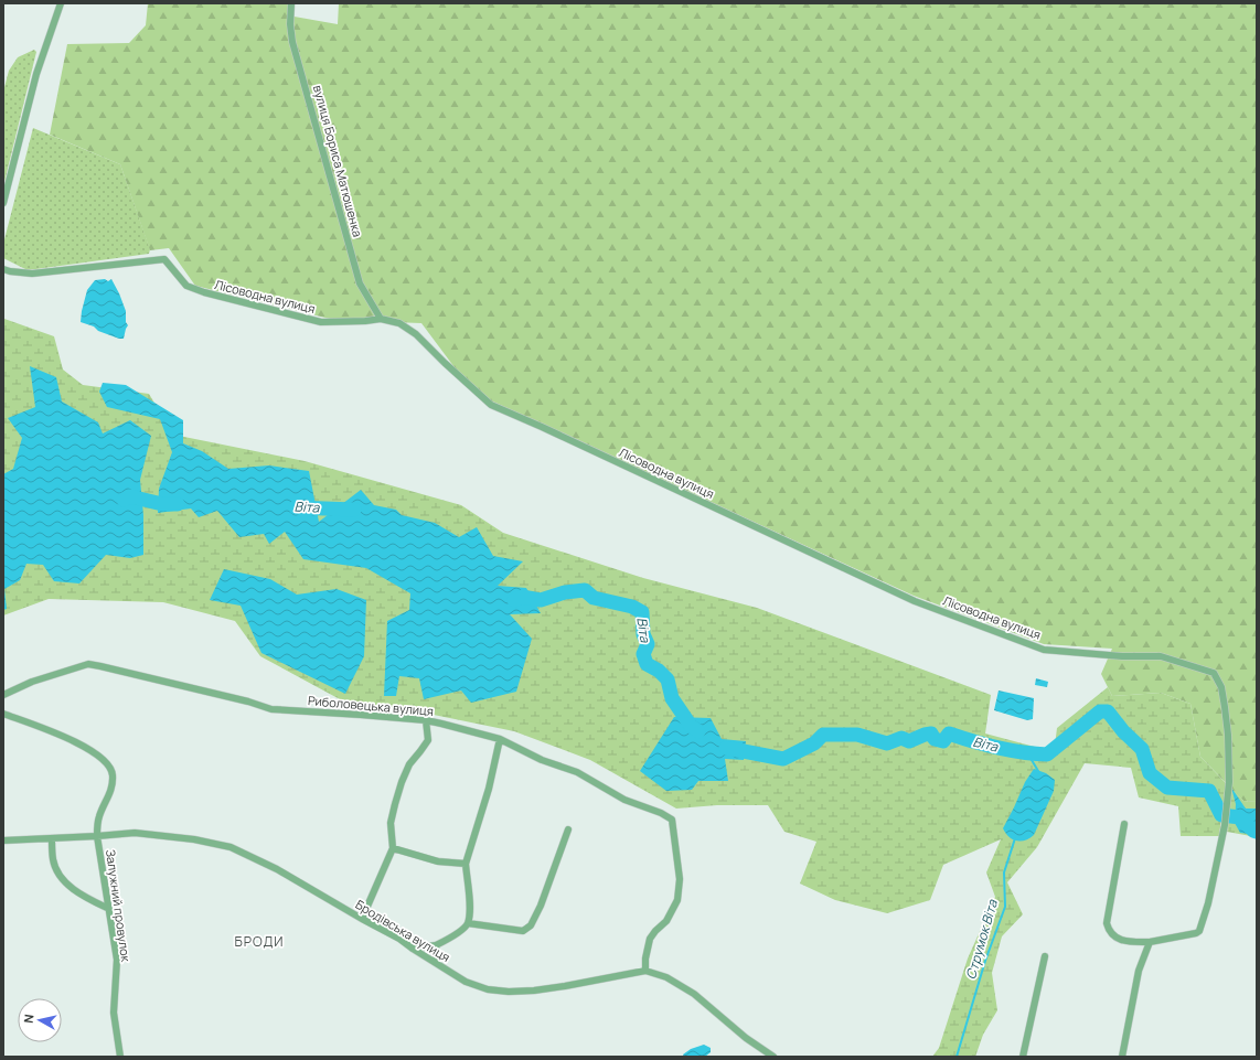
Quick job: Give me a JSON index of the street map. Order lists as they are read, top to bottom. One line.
{"streets":{"street":["вулиця Бориса Матюшенка","Лісоводна вулиця","Риболовецька вулиця","Залужний провулок","Бродівська вулиця"]},"crossings":[["вулиця Бориса Матюшенка","Лісоводна вулиця"],["Риболовецька вулиця","Бродівська вулиця"],["Залужний провулок","Бродівська вулиця"]],"districts":["БРОДИ"],"water":["Віта","Струмок Віта"],"north":"left"}
